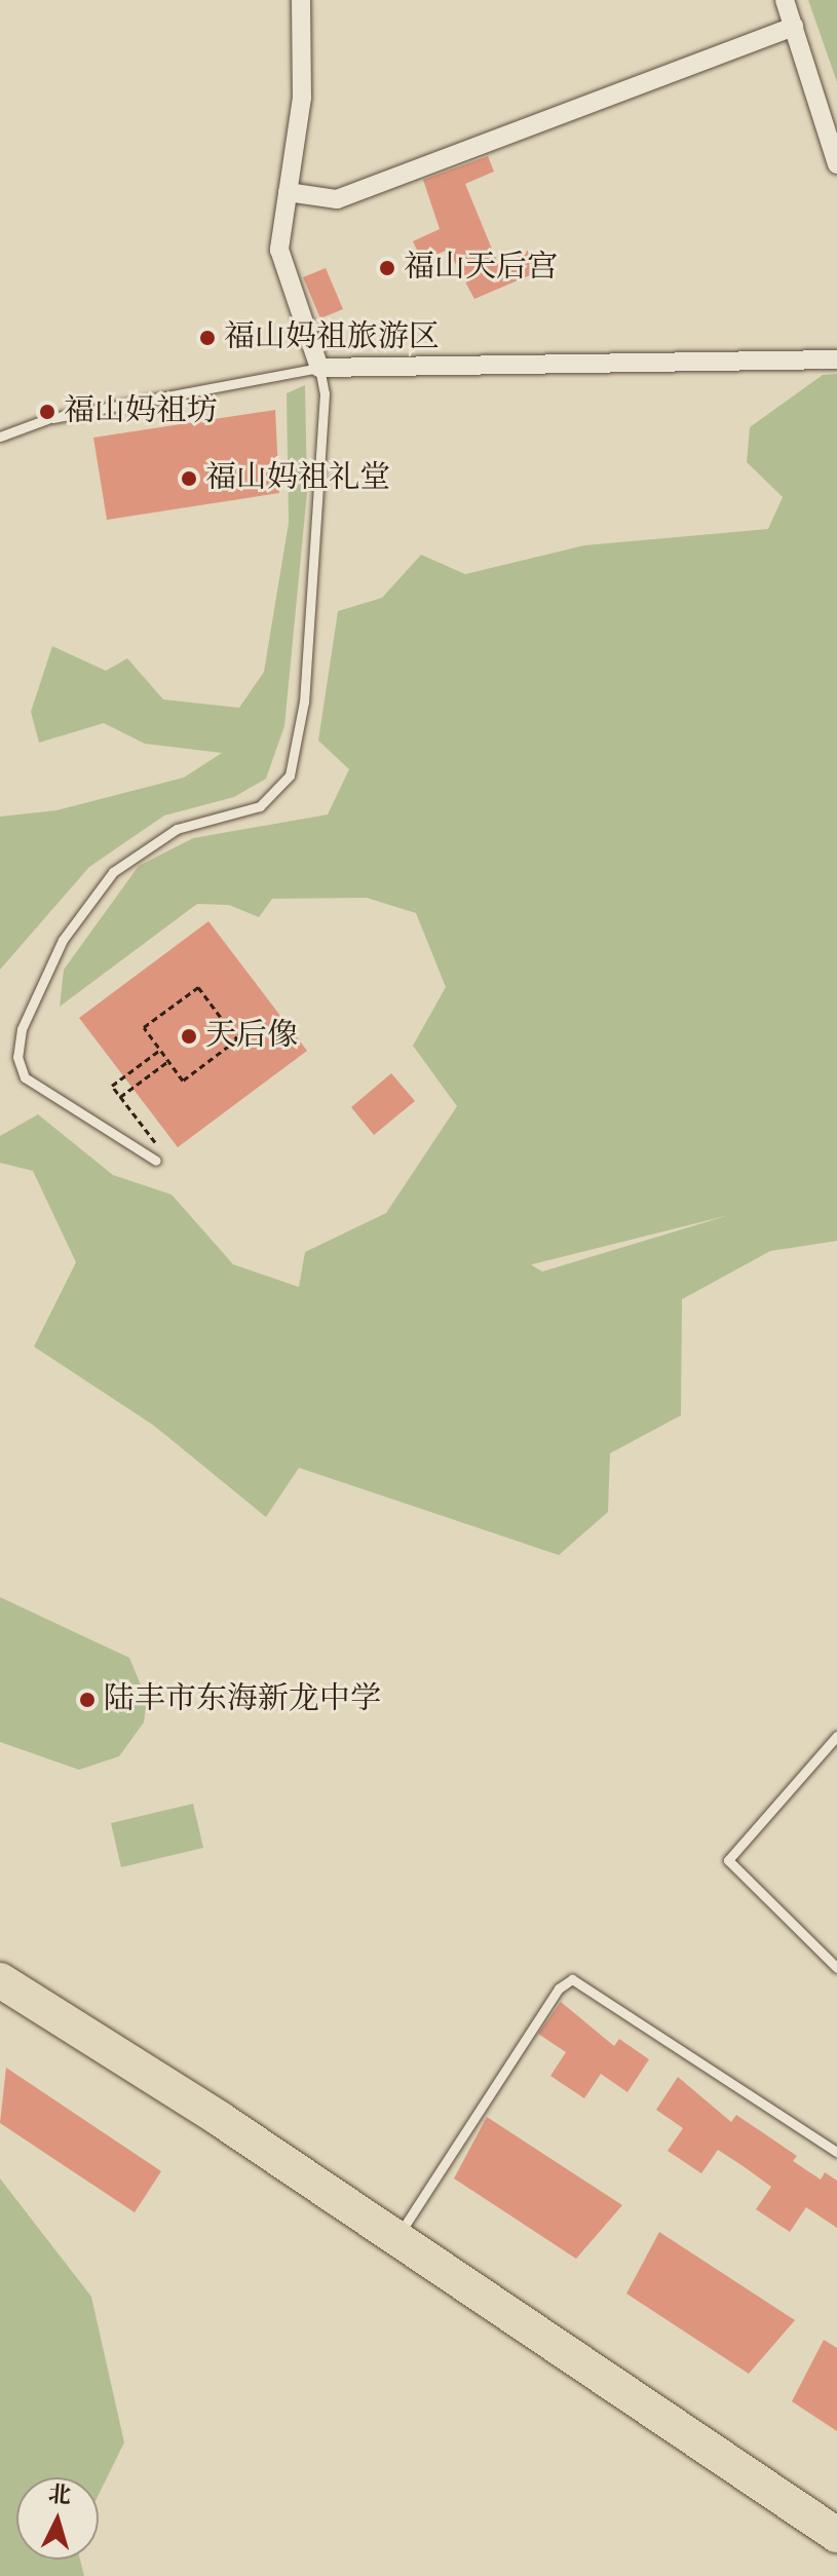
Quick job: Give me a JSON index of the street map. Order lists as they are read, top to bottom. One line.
{"places":["福山天后宫","福山妈祖旅游区","福山妈祖坊","福山妈祖礼堂","天后像","陆丰市东海新龙中学"],"north":"top"}
